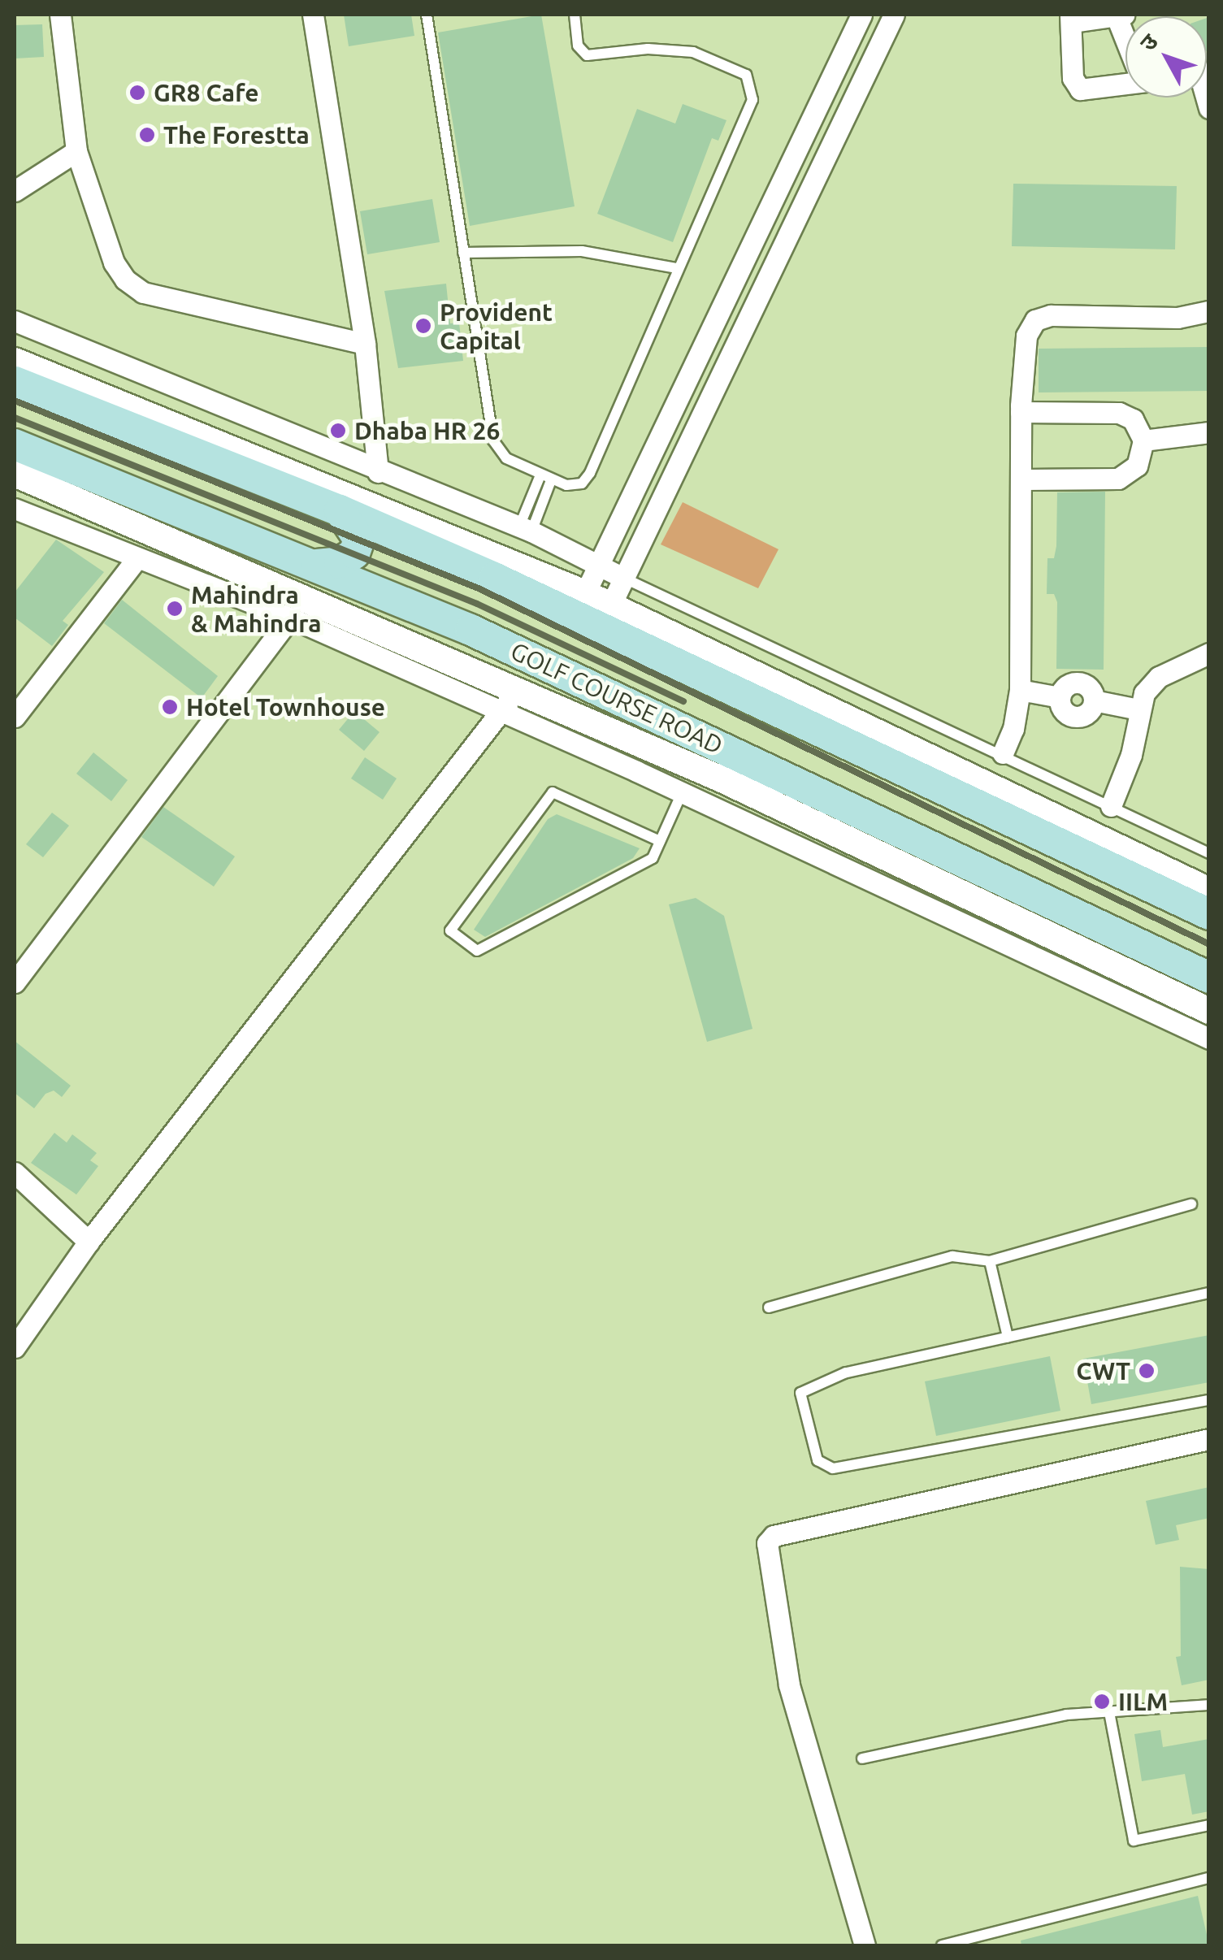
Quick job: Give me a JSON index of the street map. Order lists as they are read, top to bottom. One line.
{"streets":{"main road":["GOLF COURSE ROAD"]},"places":["GR8 Cafe","The Forestta","Provident Capital","Dhaba HR 26","Mahindra & Mahindra","Hotel Townhouse","CWT","IILM"],"north":"top left"}
